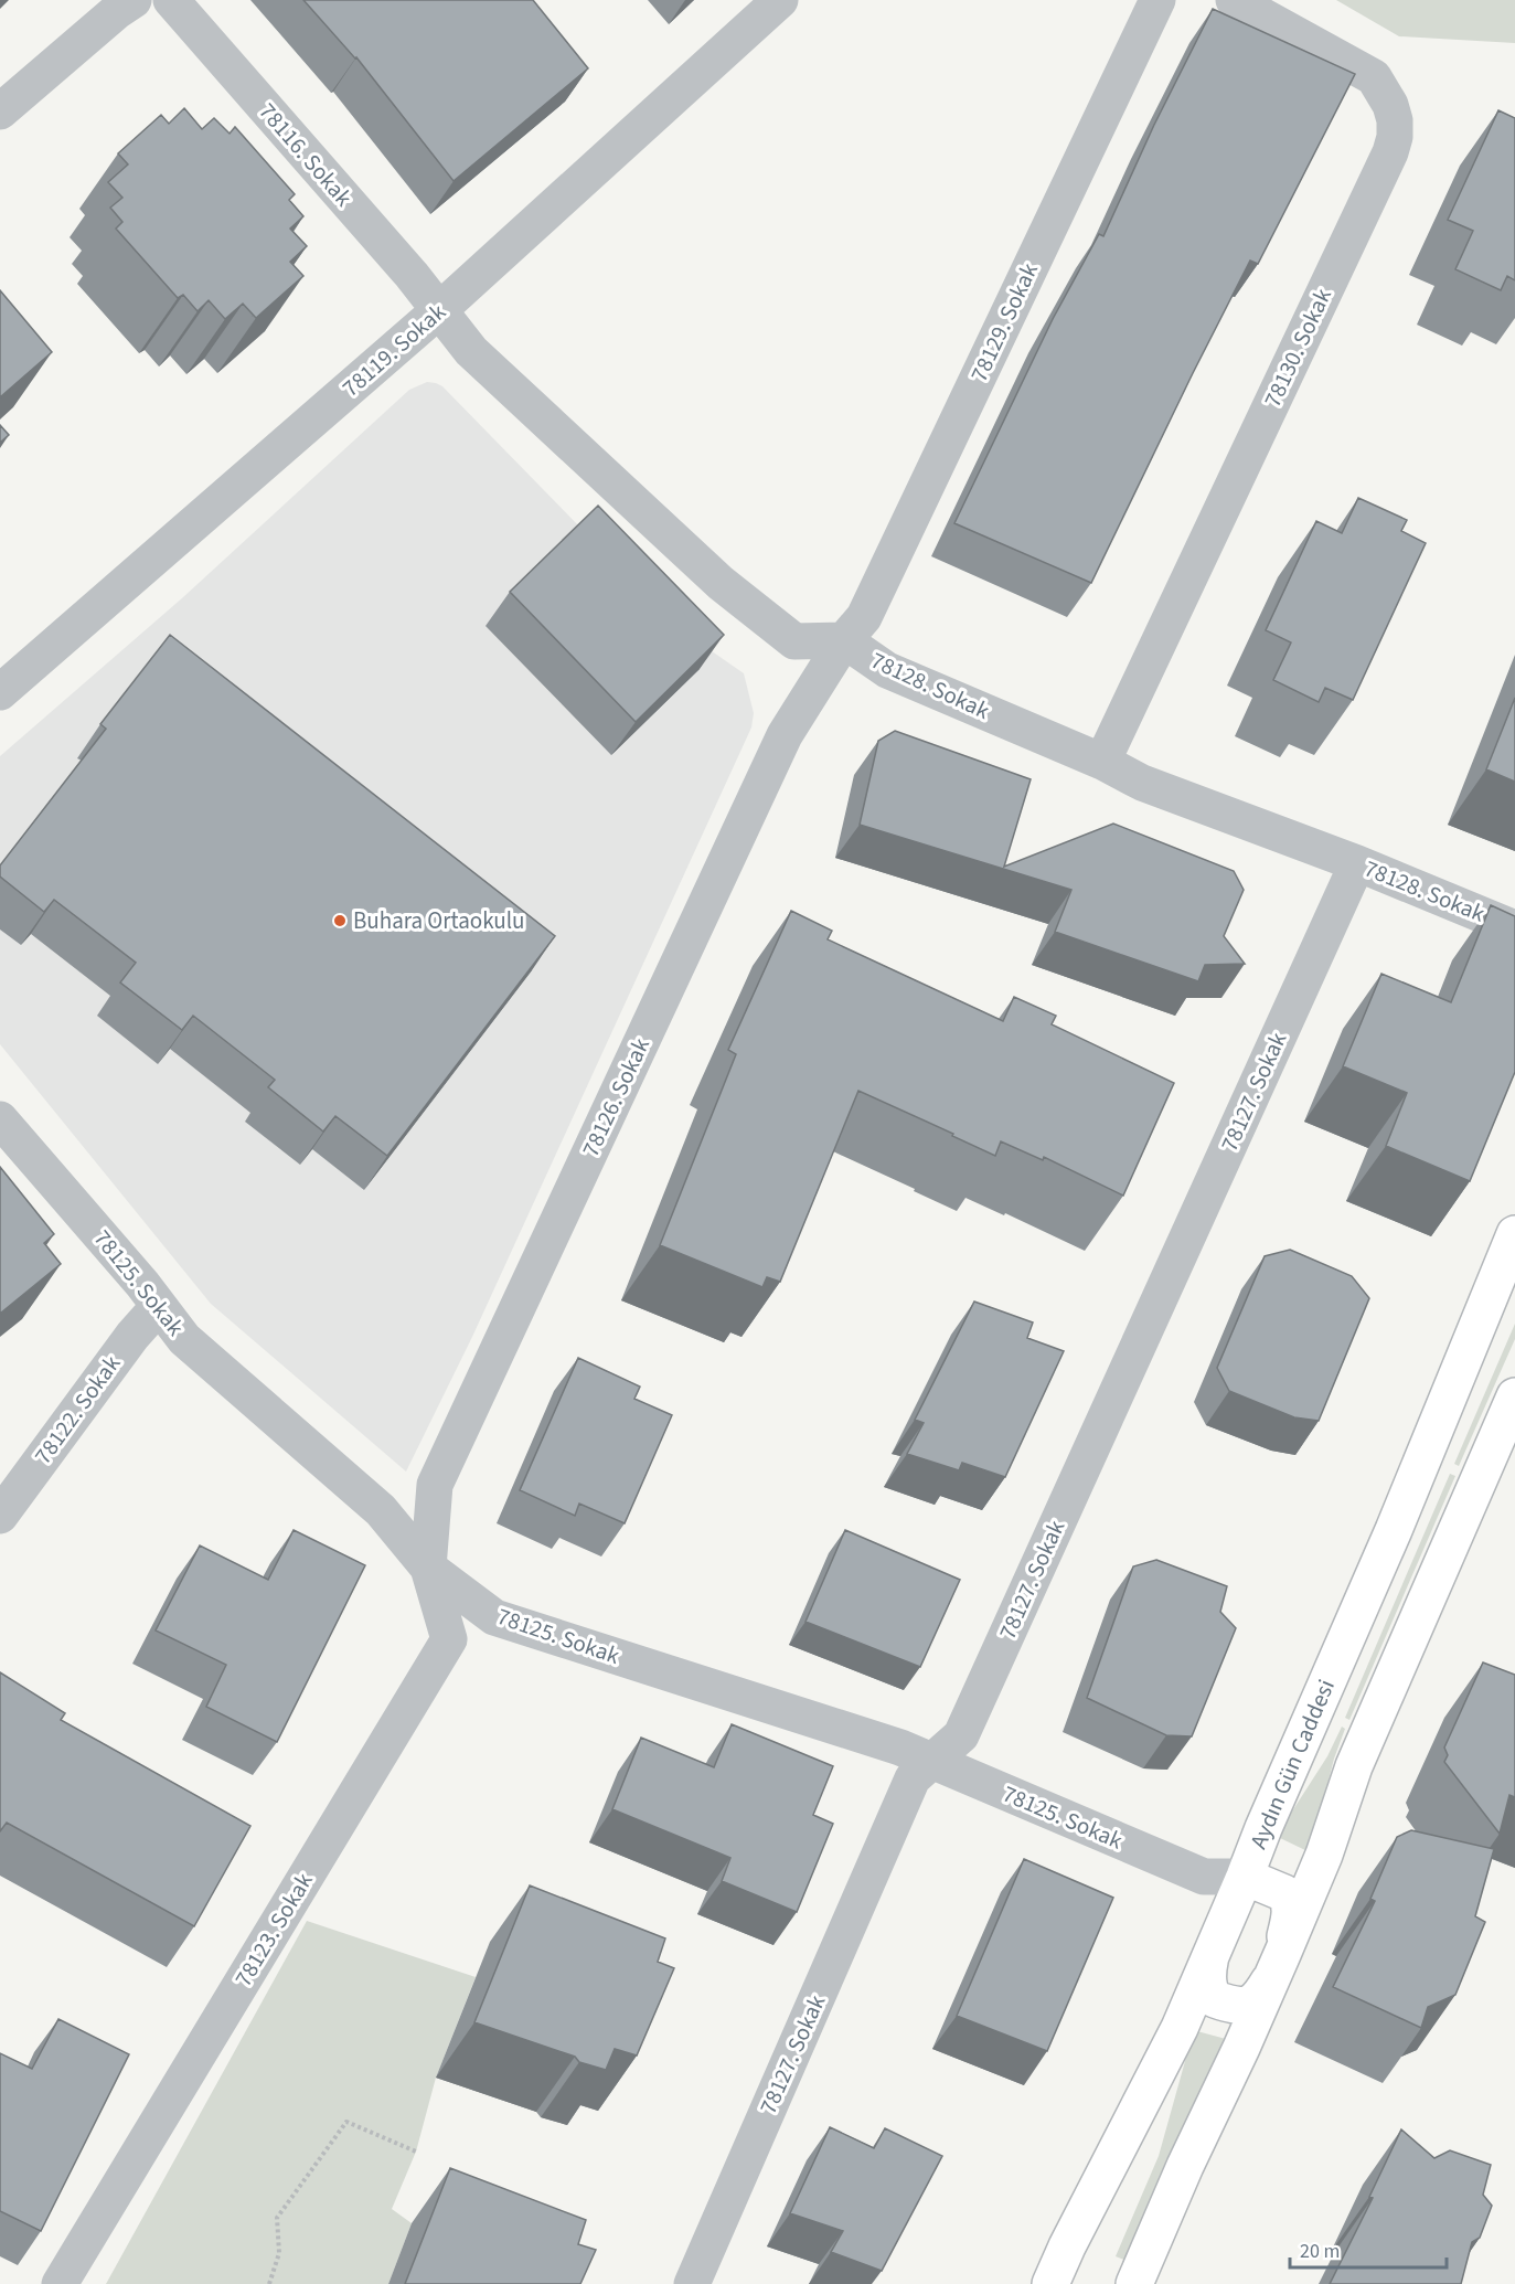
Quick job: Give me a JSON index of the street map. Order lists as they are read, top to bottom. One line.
{"streets":{"main road":["Aydın Gün Caddesi"],"street":["78116. Sokak","78129. Sokak","78130. Sokak","78119. Sokak","78128. Sokak","78127. Sokak","78126. Sokak","78125. Sokak","78122. Sokak","78123. Sokak"]},"crossings":[["78116. Sokak","78119. Sokak"],["78116. Sokak","78128. Sokak"],["78129. Sokak","78128. Sokak"],["78129. Sokak","78126. Sokak"],["78130. Sokak","78128. Sokak"],["78119. Sokak","78128. Sokak"],["78128. Sokak","78127. Sokak"],["78128. Sokak","78126. Sokak"],["78127. Sokak","78125. Sokak"],["78126. Sokak","78125. Sokak"],["78126. Sokak","78123. Sokak"],["78125. Sokak","78122. Sokak"],["78125. Sokak","Aydın Gün Caddesi"],["78125. Sokak","78123. Sokak"]],"places":["Buhara Ortaokulu"],"scale_bar":"20 m"}
